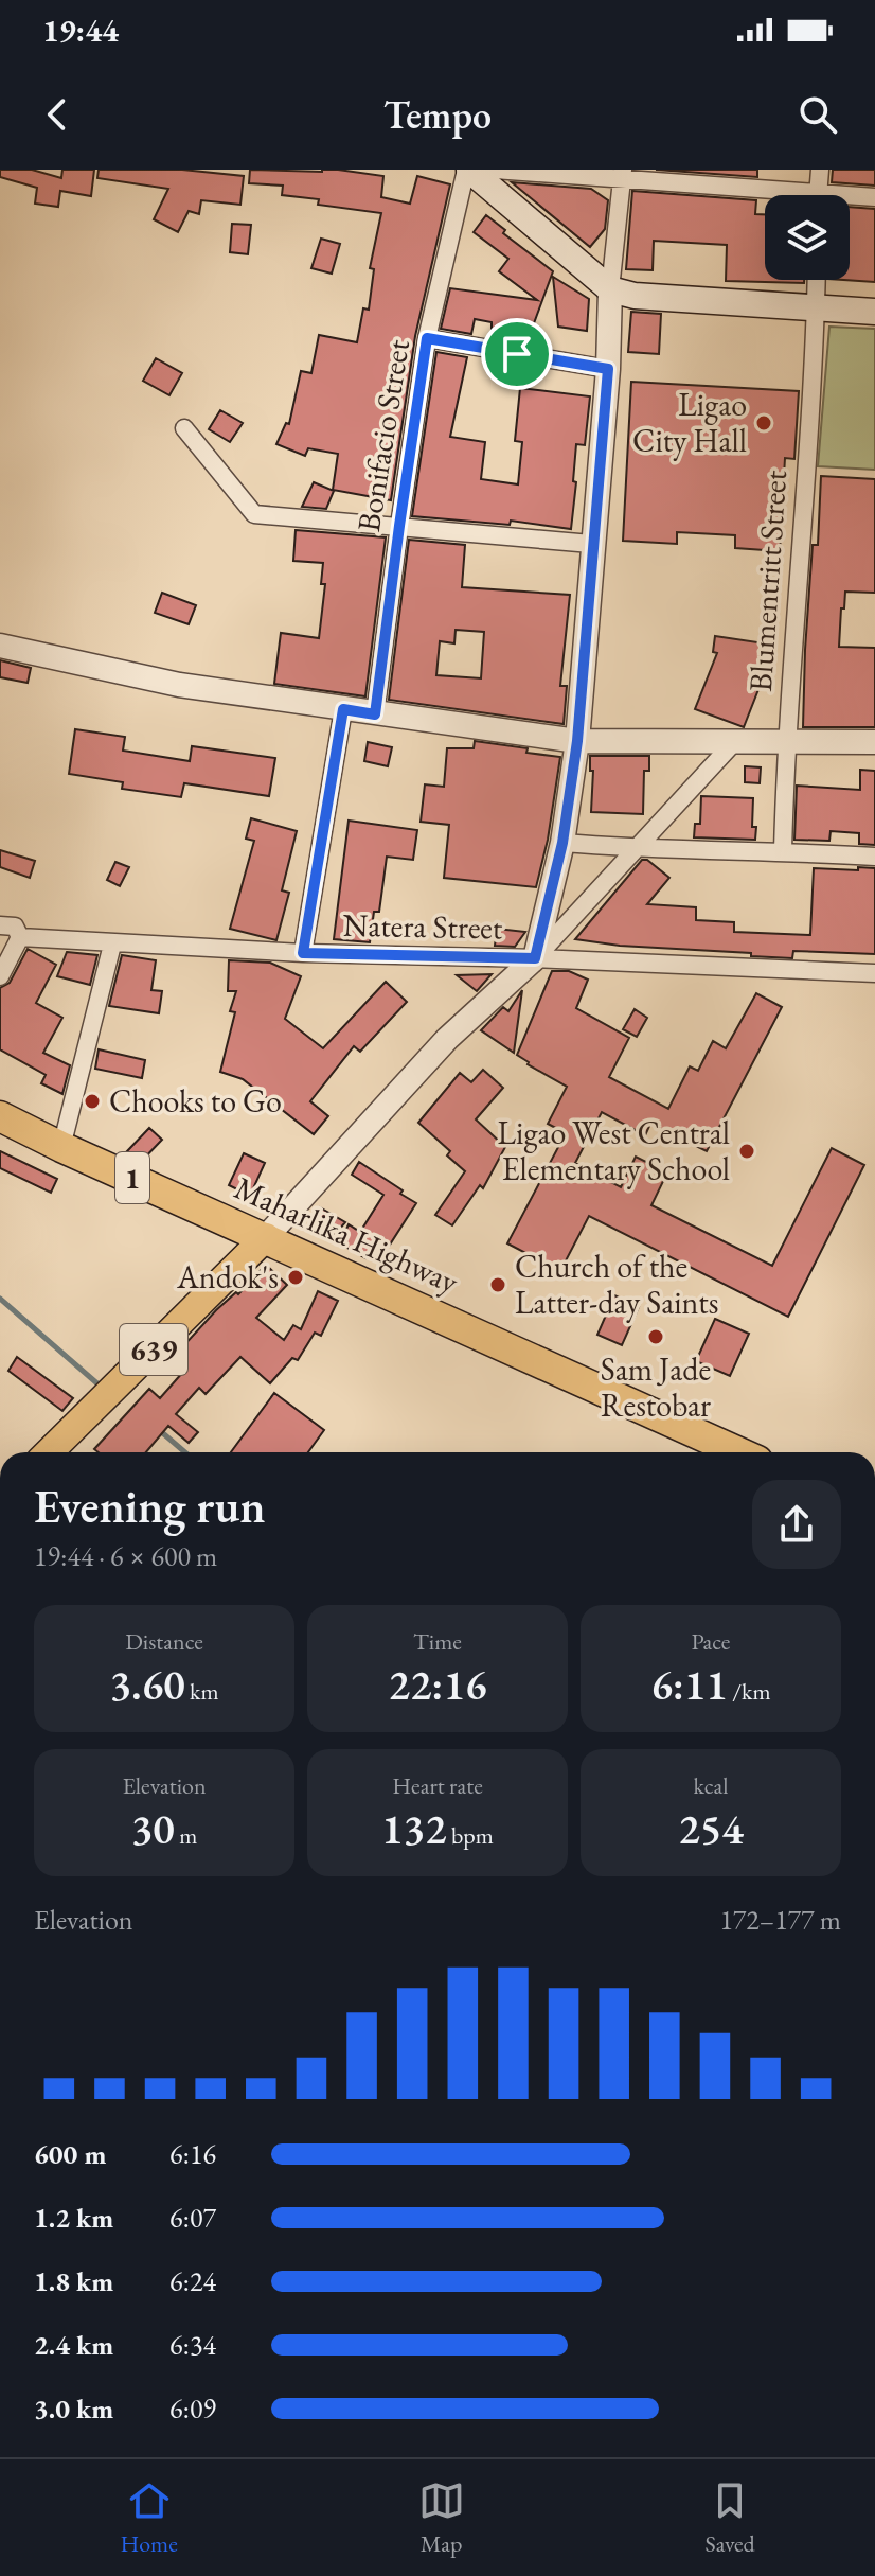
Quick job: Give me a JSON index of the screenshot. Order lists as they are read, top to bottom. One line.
{"streets":{"highway":["1","Maharlika Highway"],"main road":["639"],"street":["Bonifacio Street","Blumentritt Street","Natera Street"]},"crossings":[["Maharlika Highway","639"]],"places":["Ligao City Hall","Chooks to Go","Ligao West Central Elementary School","Andok's","Church of the Latter-day Saints","Sam Jade Restobar"],"page":{"status":"19:44","header":"Tempo","heading":["Evening run","19:44 · 6 × 600 m"],"stats":[["Distance","3.60 km"],["Time","22:16"],["Pace","6:11 /km"],["Elevation","30 m"],["Heart rate","132 bpm"],["kcal","254"]],"chart":["Elevation","172–177 m"],"list":[{"name":"600 m","note":"6:16"},{"name":"1.2 km","note":"6:07"},{"name":"1.8 km","note":"6:24"},{"name":"2.4 km","note":"6:34"},{"name":"3.0 km","note":"6:09"}],"tabs":["Home","Map","Saved"]}}
